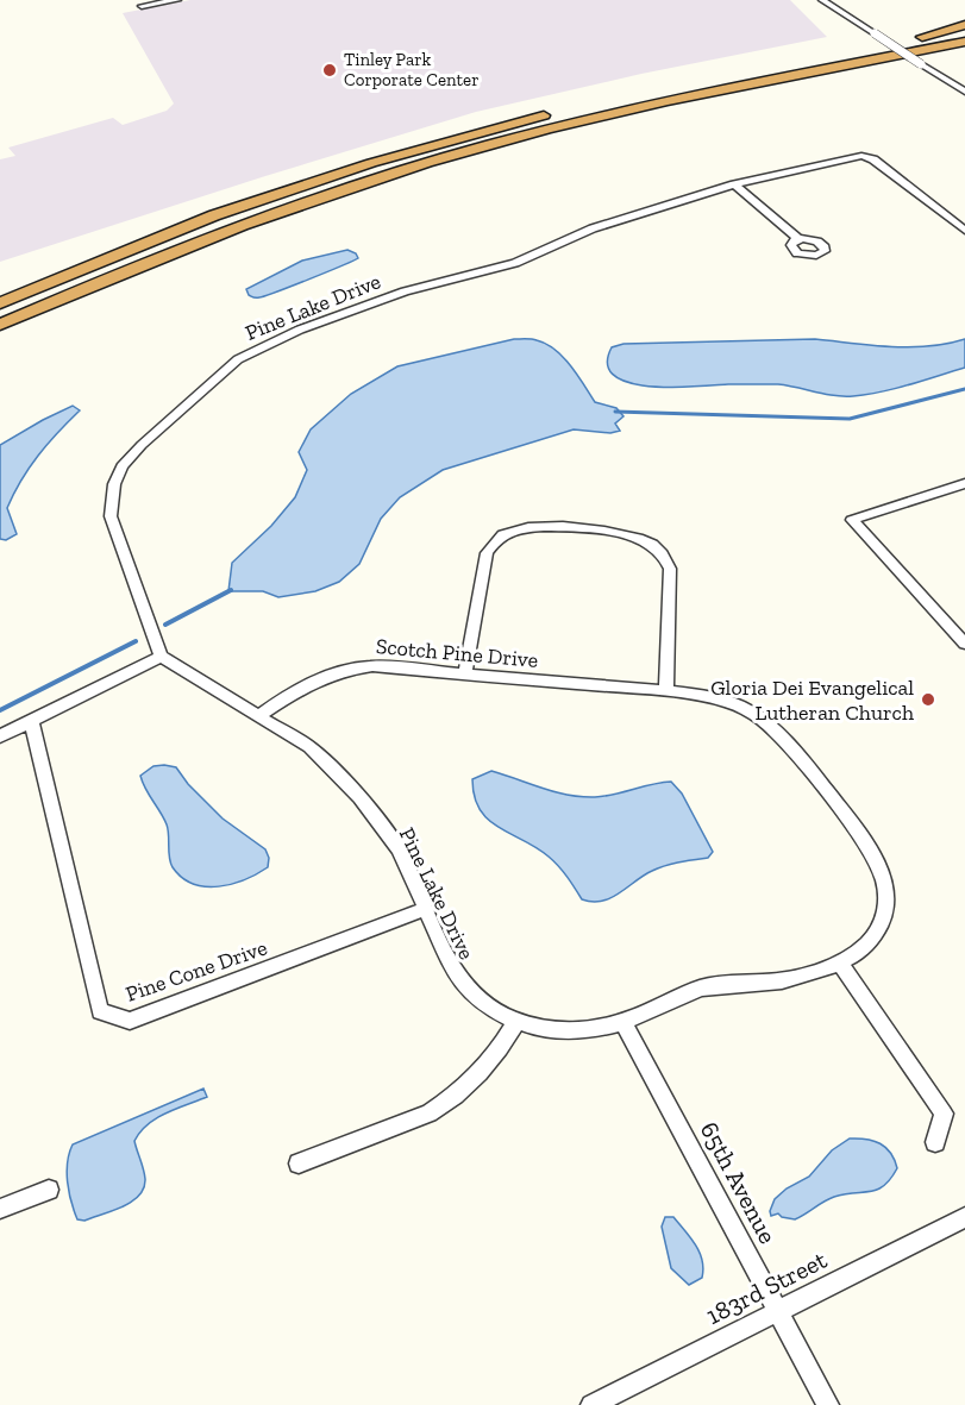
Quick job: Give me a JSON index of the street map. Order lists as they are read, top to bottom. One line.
{"streets":{"street":["Pine Lake Drive","Scotch Pine Drive","Pine Cone Drive","65th Avenue","183rd Street"]},"crossings":[["Pine Lake Drive","Scotch Pine Drive"],["Pine Lake Drive","Pine Cone Drive"],["Pine Lake Drive","65th Avenue"],["65th Avenue","183rd Street"]],"places":["Tinley Park Corporate Center","Gloria Dei Evangelical Lutheran Church"]}
